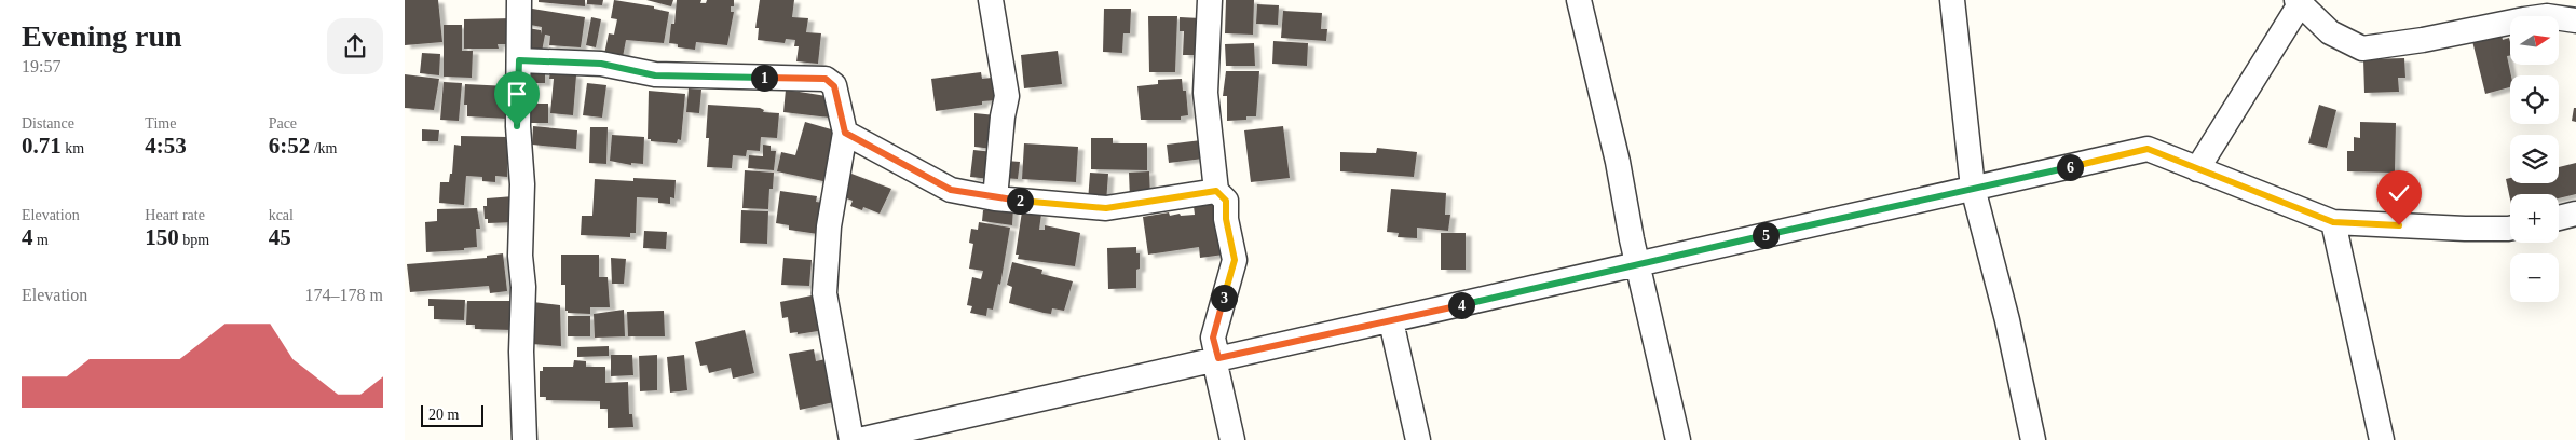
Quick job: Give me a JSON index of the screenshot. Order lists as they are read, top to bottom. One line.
{"scale_bar":"20 m","north":"right","page":{"heading":["Evening run","19:57"],"map_buttons":["+","−"],"pins":["1","6","2","5","3","4"],"stats":[["Distance","0.71 km"],["Time","4:53"],["Pace","6:52 /km"],["Elevation","4 m"],["Heart rate","150 bpm"],["kcal","45"]],"chart":["Elevation","174–178 m"],"scale":"20 m"}}
